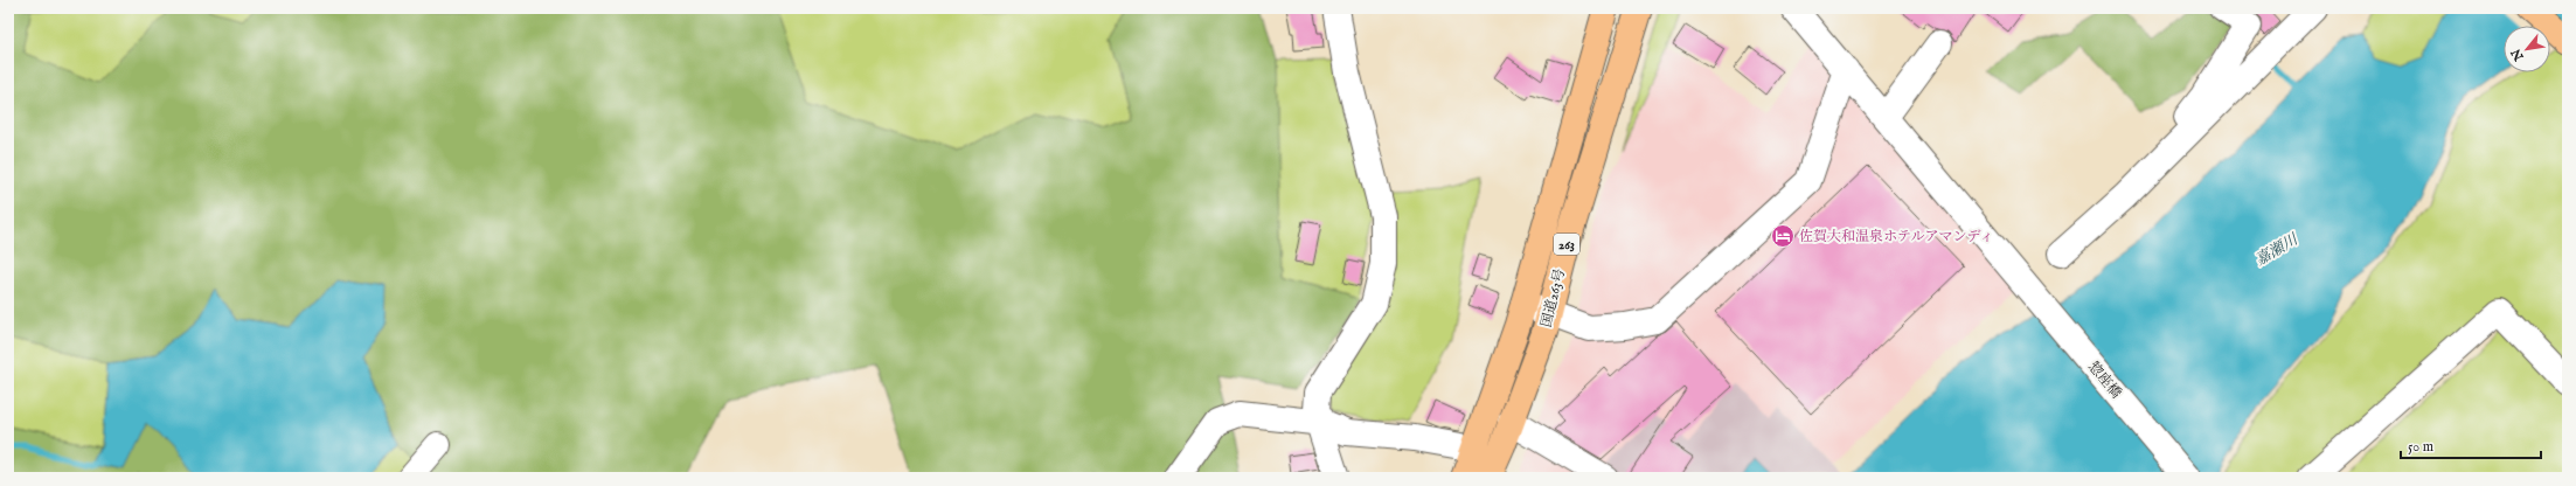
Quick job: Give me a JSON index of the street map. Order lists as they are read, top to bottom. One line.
{"streets":{"highway":["263","国道263号"],"street":["惣座橋"]},"water":["嘉瀬川"],"places":{"hotel":["佐賀大和温泉ホテルアマンディ"]},"scale_bar":"50 m","north":"bottom left"}
